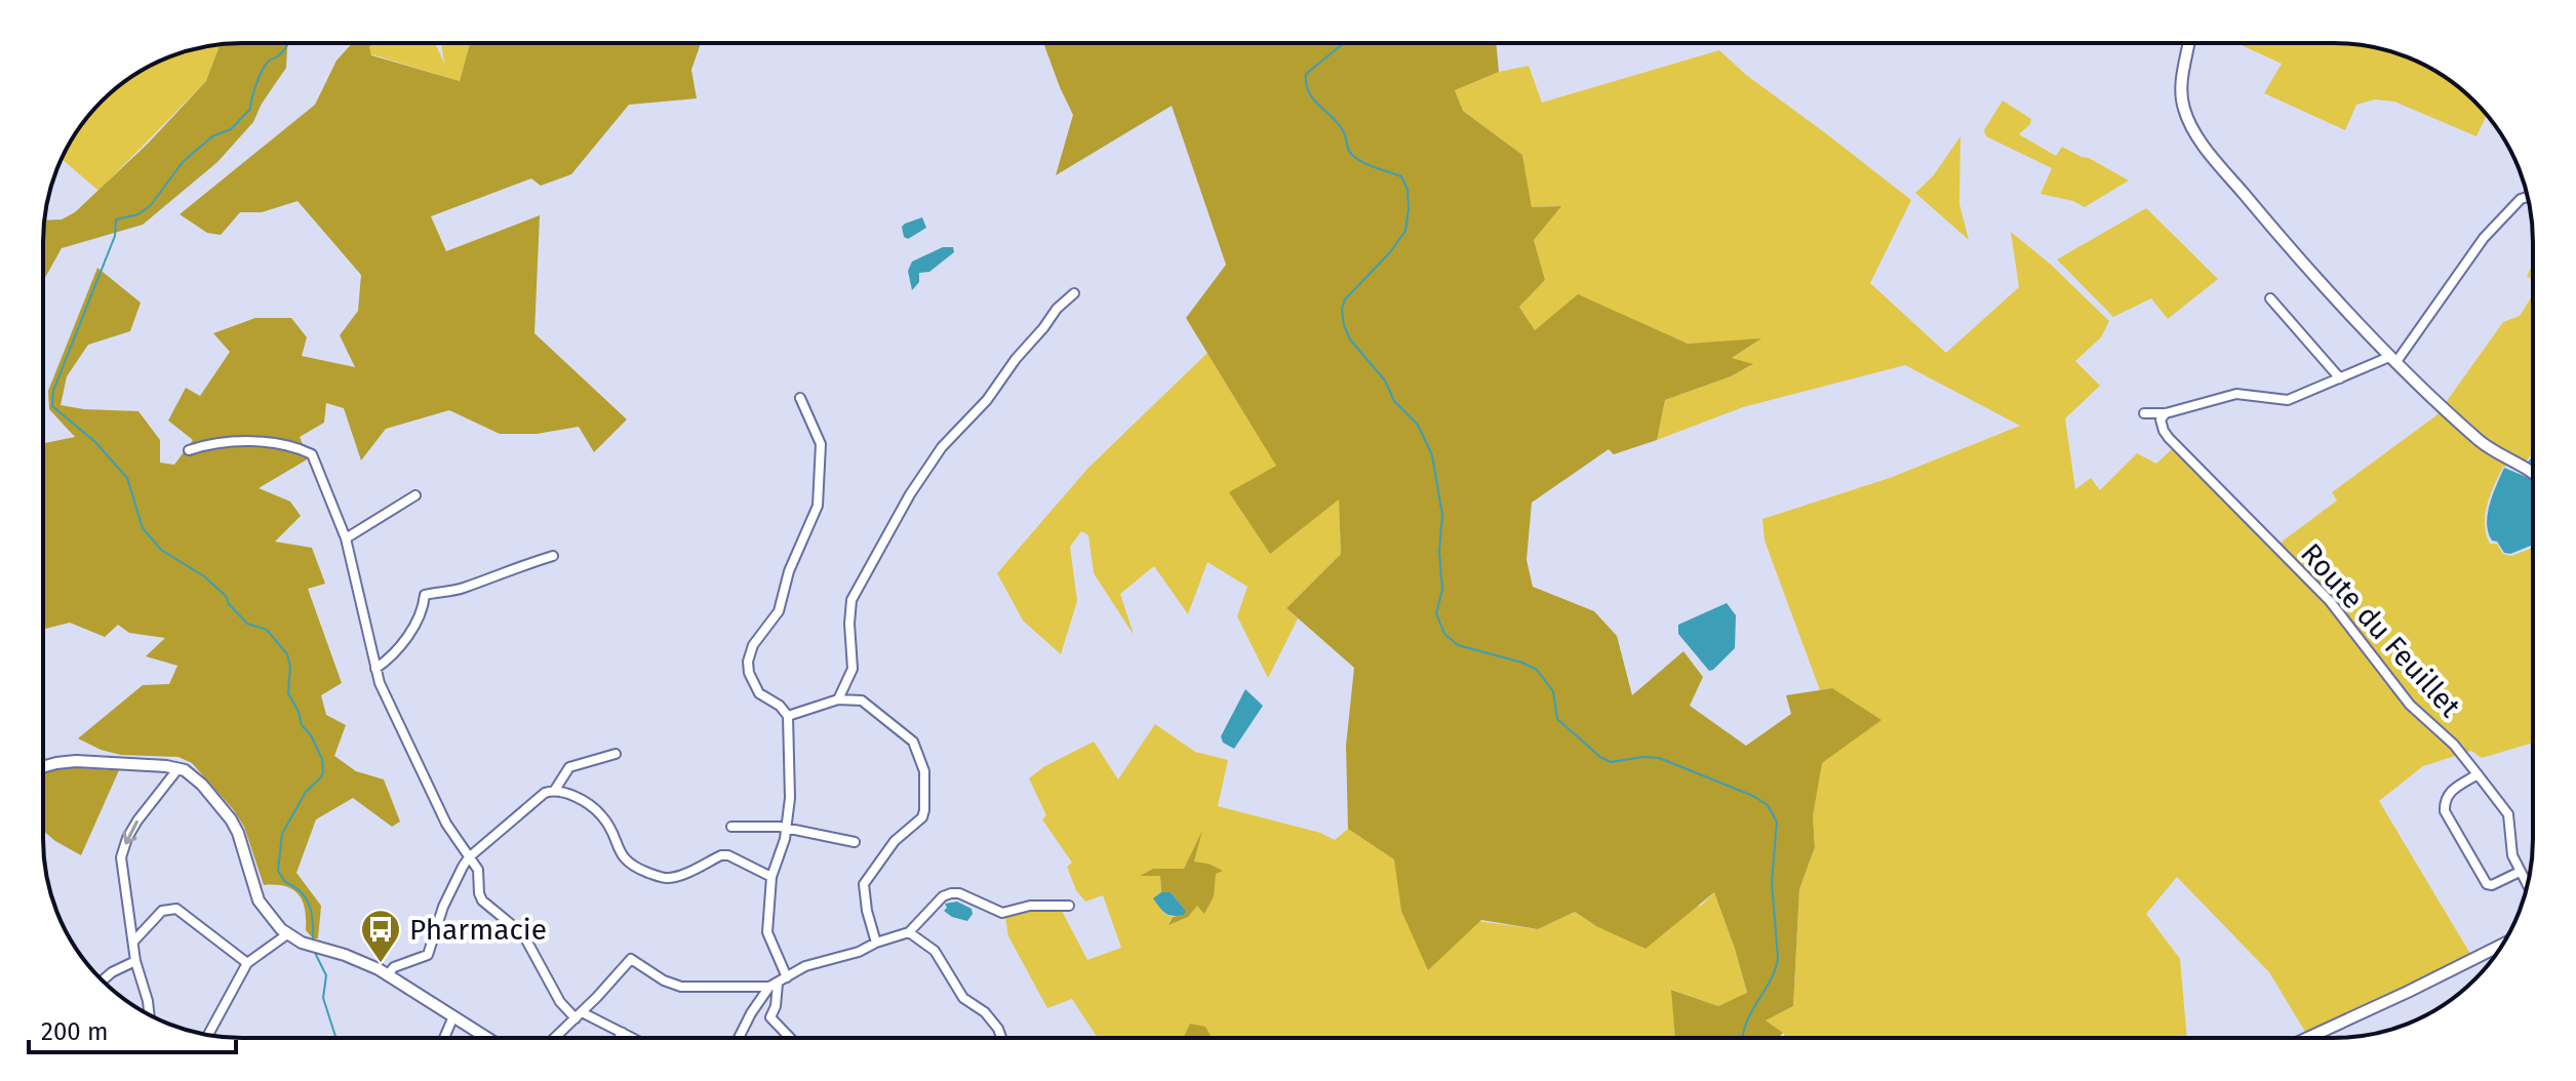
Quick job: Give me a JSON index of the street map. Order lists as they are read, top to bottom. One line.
{"streets":{"street":["Route du Feuillet"]},"places":{"bus stop":["Pharmacie"]},"scale_bar":"200 m"}
